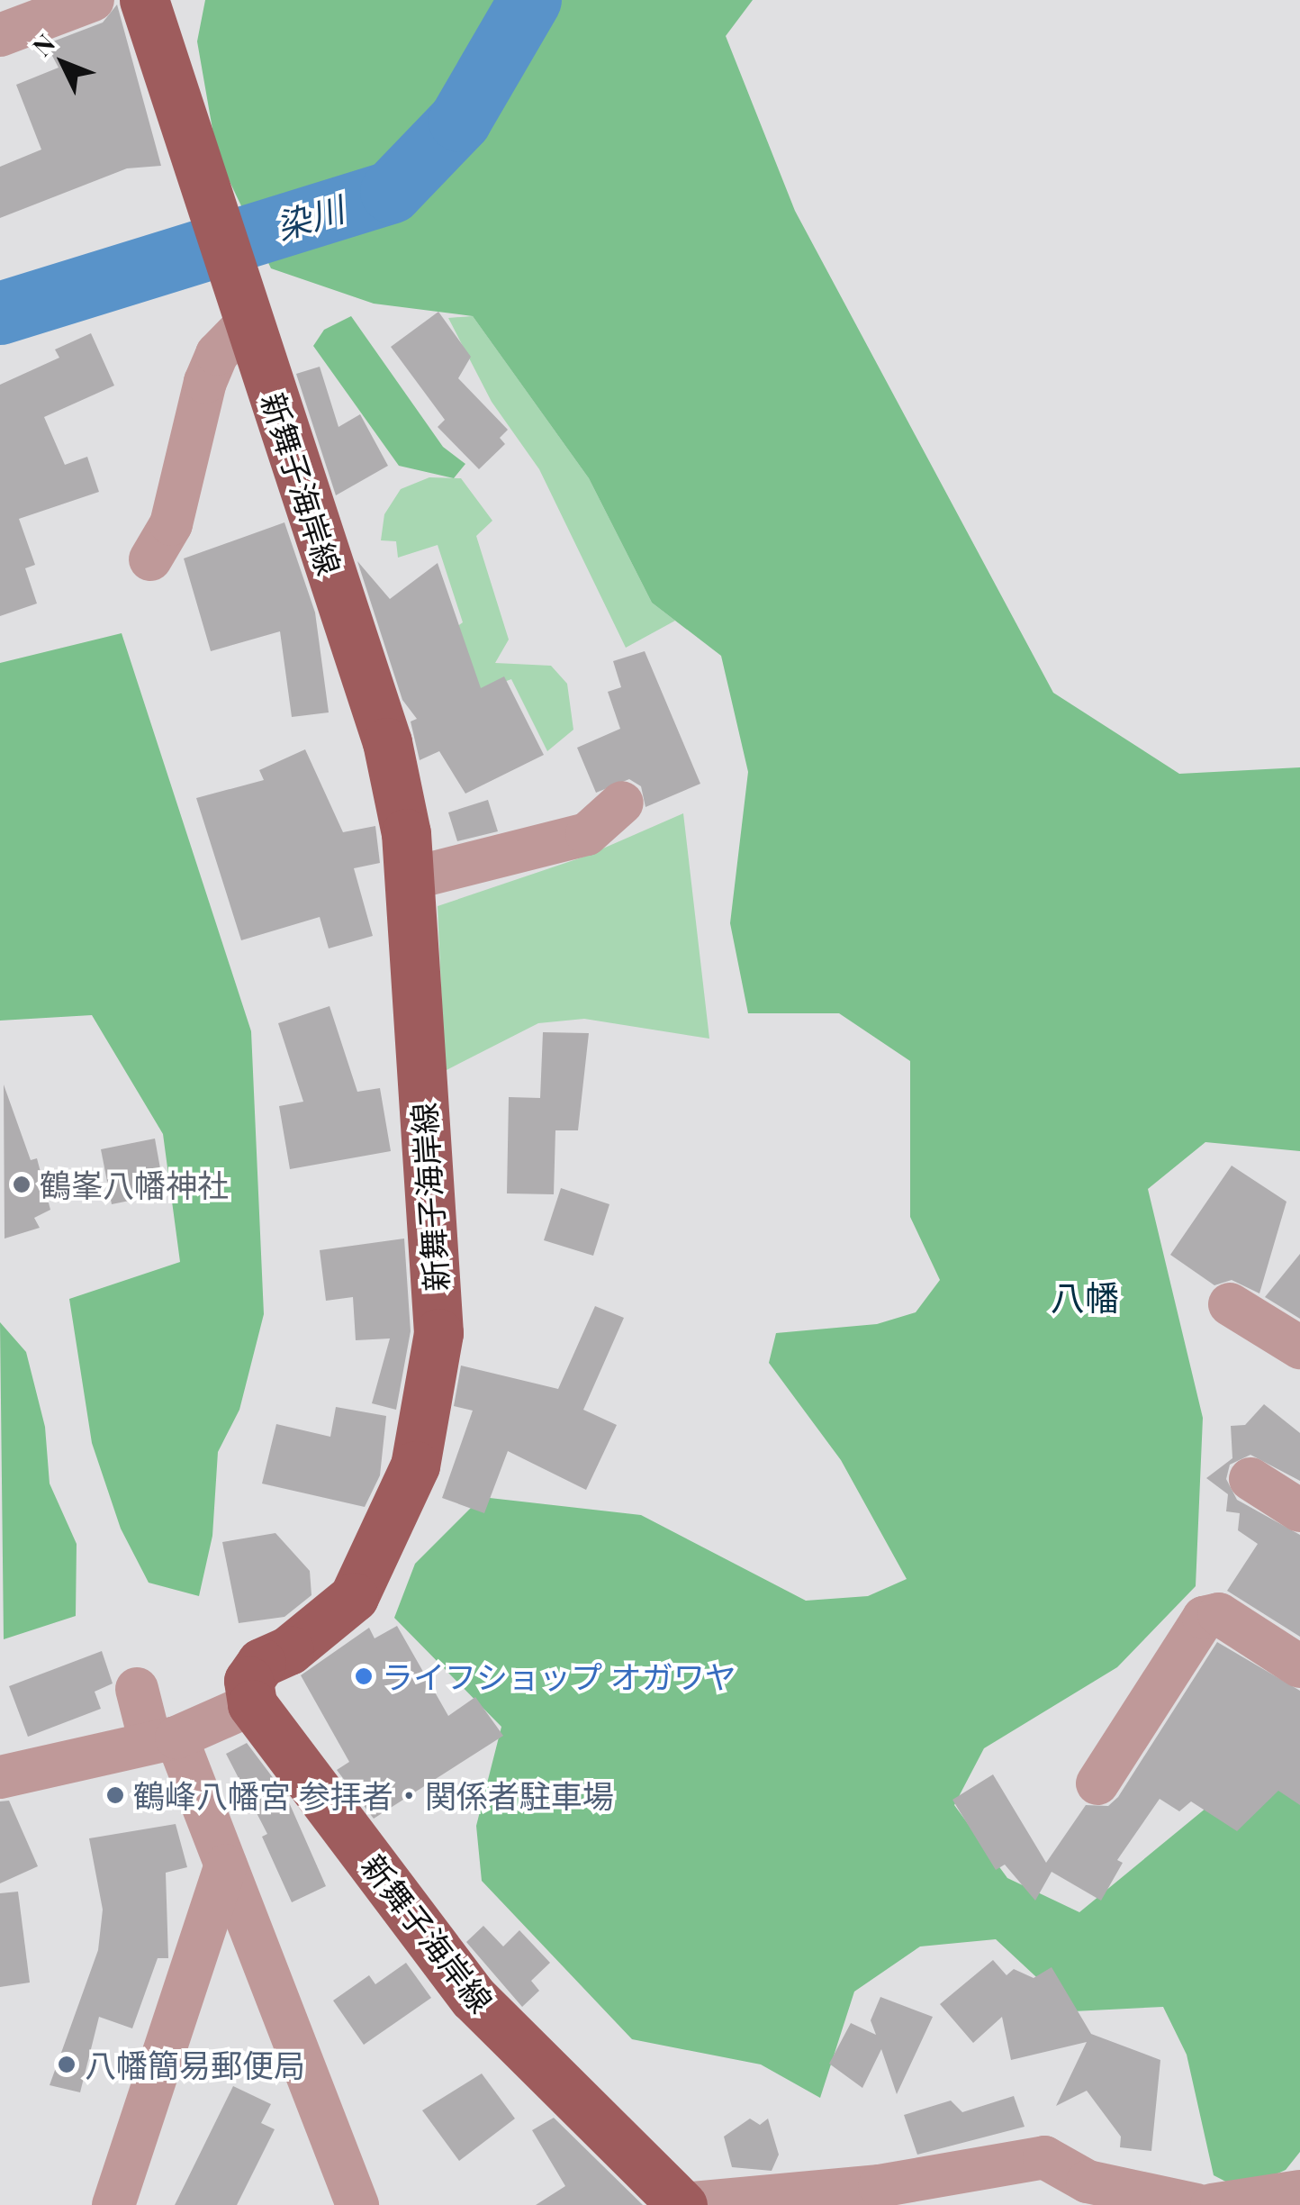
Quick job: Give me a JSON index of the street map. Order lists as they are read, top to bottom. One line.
{"streets":{"main road":["新舞子海岸線"]},"districts":["八幡"],"water":["染川"],"places":["鶴峯八幡神社","ライフショップ オガワヤ","鶴峰八幡宮 参拝者・関係者駐車場","八幡簡易郵便局"],"north":"top left"}
